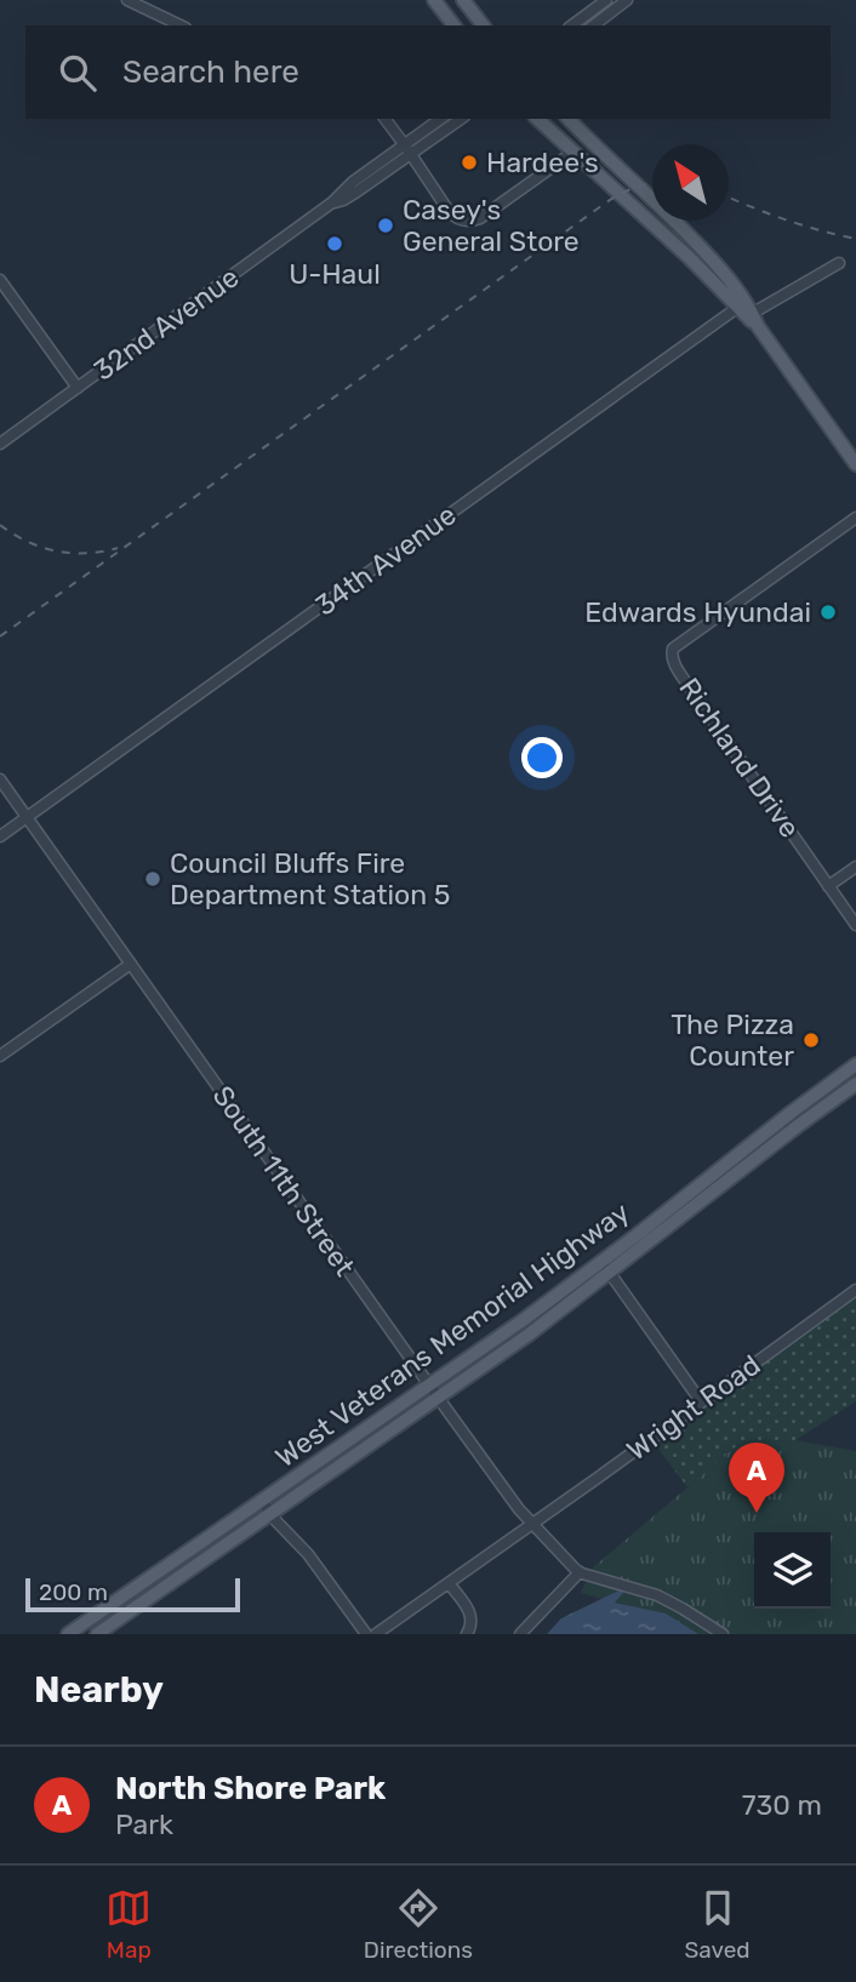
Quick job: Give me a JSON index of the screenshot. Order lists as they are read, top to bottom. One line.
{"streets":{"main road":["West Veterans Memorial Highway"],"street":["32nd Avenue","34th Avenue","Richland Drive","South 11th Street","Wright Road"]},"crossings":[["34th Avenue","South 11th Street"],["South 11th Street","West Veterans Memorial Highway"],["South 11th Street","Wright Road"]],"places":["Hardee's","Casey's General Store","U-Haul","Edwards Hyundai","Council Bluffs Fire Department Station 5","The Pizza Counter"],"scale_bar":"200 m","north":"top left","page":{"search":"Search here","pins":"A","scale":"200 m","heading":"Nearby","list":[{"mark":"A","name":"North Shore Park","note":"Park","value":"730 m"}],"nav":["Map","Directions","Saved"]}}
